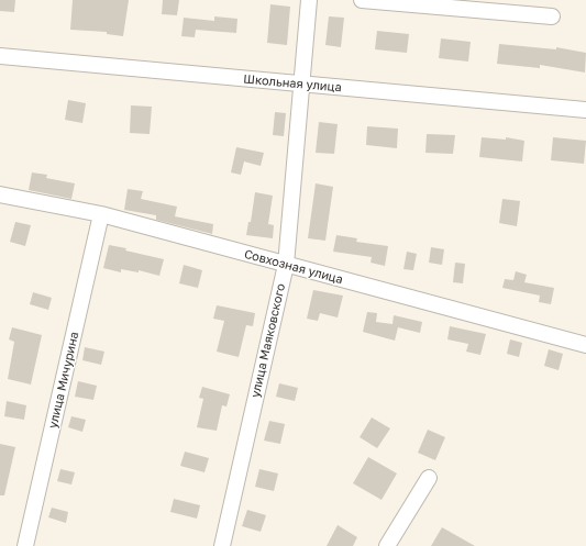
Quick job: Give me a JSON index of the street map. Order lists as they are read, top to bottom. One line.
{"streets":{"street":["Школьная улица","Совхозная улица","улица Маяковского","улица Мичурина"]},"crossings":[["Школьная улица","улица Маяковского"],["Совхозная улица","улица Маяковского"],["Совхозная улица","улица Мичурина"]]}
